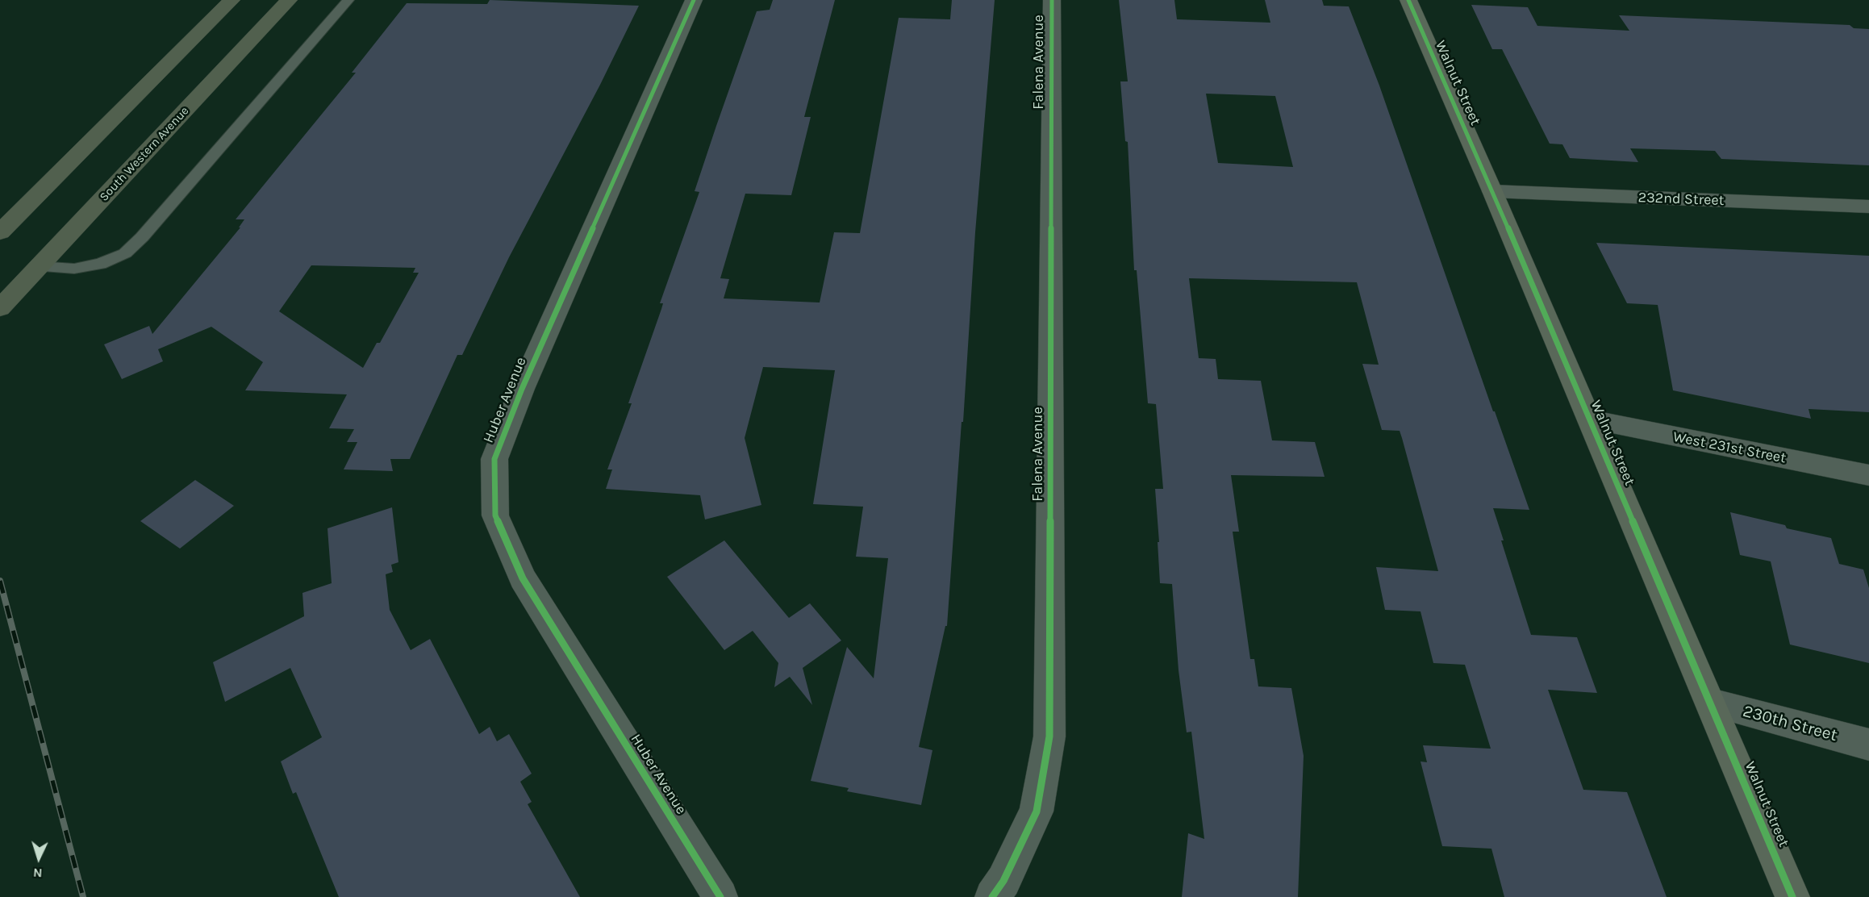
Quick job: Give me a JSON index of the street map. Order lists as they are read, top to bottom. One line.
{"streets":{"main road":["South Western Avenue"],"street":["Falena Avenue","Walnut Street","232nd Street","Huber Avenue","West 231st Street","230th Street"]},"crossings":[["Walnut Street","232nd Street"],["Walnut Street","West 231st Street"],["Walnut Street","230th Street"]],"north":"bottom"}
